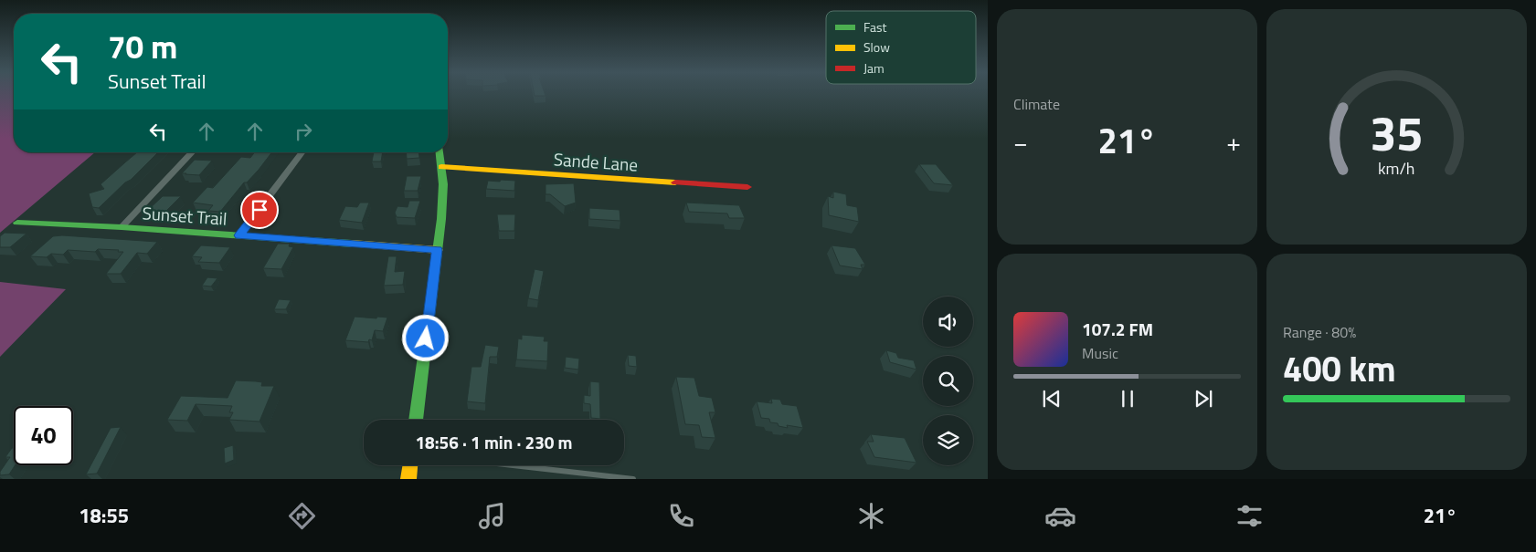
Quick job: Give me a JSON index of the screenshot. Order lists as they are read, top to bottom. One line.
{"streets":{"street":["Sande Lane","Sunset Trail"]},"legend":["Fast","Slow","Jam"],"page":{"tile":["Climate",["Range · 80%","400 km"]],"turn":["70 m","Sunset Trail"],"heat":["−","21°","+"],"song":["107.2 FM","Music"],"limit":"40","trip":"18:56 · 1 min · 230 m","tabs":["18:55","21°"],"gauge":["35","km/h"]}}
